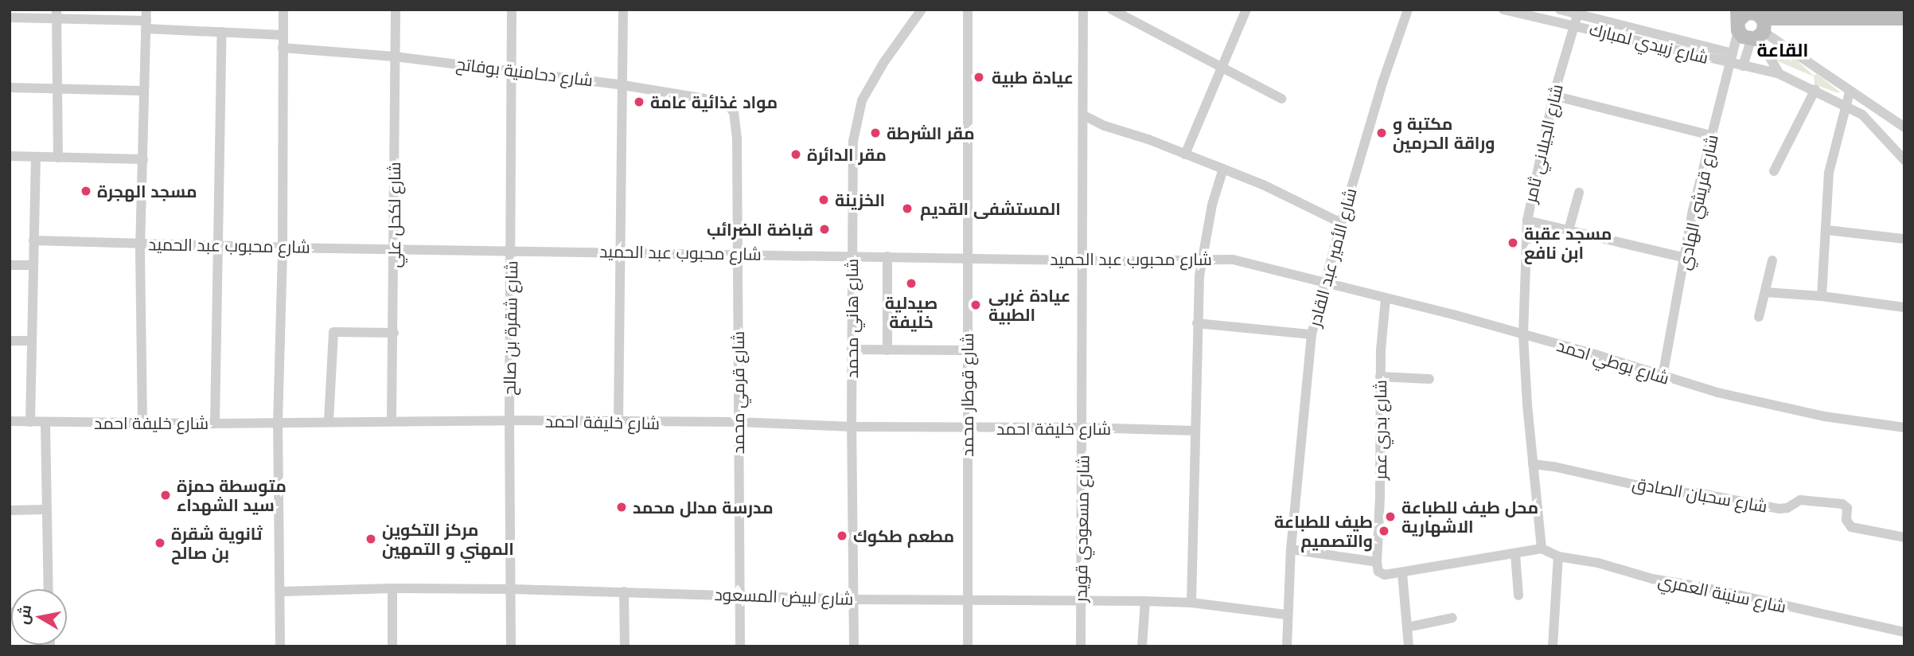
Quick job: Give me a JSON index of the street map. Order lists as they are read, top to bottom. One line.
{"streets":{"street":["شارع زبيدي لمبارك","شارع دحامنية بوفاتح","شارع الجيلاني ثامر","شارع قريشي الهادي","شارع لكحل علي","شارع محبوب عبد الحميد","شارع الأمير عبد القادر","شارع هاني محمد","شارع شقرة بن صالح","شارع بوطي احمد","شارع قرمي محمد","شارع قوطار محمد","شارع خليفة احمد","شارع بدري عمر","شارع سحبان الصادق","شارع مسعودي قويدر","شارع سنينة العمري","شارع لبيض المسعود"]},"crossings":[["شارع زبيدي لمبارك","شارع الجيلاني ثامر"],["شارع زبيدي لمبارك","شارع قريشي الهادي"],["شارع دحامنية بوفاتح","شارع لكحل علي"],["شارع دحامنية بوفاتح","شارع شقرة بن صالح"],["شارع دحامنية بوفاتح","شارع قرمي محمد"],["شارع الجيلاني ثامر","شارع بوطي احمد"],["شارع الجيلاني ثامر","شارع سحبان الصادق"],["شارع الجيلاني ثامر","شارع سنينة العمري"],["شارع قريشي الهادي","شارع بوطي احمد"],["شارع لكحل علي","شارع محبوب عبد الحميد"],["شارع لكحل علي","شارع خليفة احمد"],["شارع محبوب عبد الحميد","شارع الأمير عبد القادر"],["شارع محبوب عبد الحميد","شارع هاني محمد"],["شارع محبوب عبد الحميد","شارع شقرة بن صالح"],["شارع محبوب عبد الحميد","شارع بوطي احمد"],["شارع محبوب عبد الحميد","شارع قرمي محمد"],["شارع محبوب عبد الحميد","شارع قوطار محمد"],["شارع محبوب عبد الحميد","شارع مسعودي قويدر"],["شارع الأمير عبد القادر","شارع بوطي احمد"],["شارع الأمير عبد القادر","شارع لبيض المسعود"],["شارع هاني محمد","شارع خليفة احمد"],["شارع هاني محمد","شارع لبيض المسعود"],["شارع شقرة بن صالح","شارع خليفة احمد"],["شارع شقرة بن صالح","شارع لبيض المسعود"],["شارع بوطي احمد","شارع بدري عمر"],["شارع قرمي محمد","شارع خليفة احمد"],["شارع قرمي محمد","شارع لبيض المسعود"],["شارع قوطار محمد","شارع خليفة احمد"],["شارع قوطار محمد","شارع لبيض المسعود"],["شارع خليفة احمد","شارع مسعودي قويدر"],["شارع مسعودي قويدر","شارع لبيض المسعود"]],"districts":["القاعة"],"places":["عيادة طبية","مواد غذائية عامة","مقر الشرطة","مكتبة و وراقة الحرمين","مقر الدائرة","مسجد الهجرة","الخزينة","المستشفى القديم","قباضة الضرائب","مسجد عقبة ابن نافع","صيدلية خليفة","عيادة غربي الطبية","متوسطة حمزة سيد الشهداء","مدرسة مدلل محمد","محل طيف للطباعة الاشهارية","طيف للطباعة والتصميم","مطعم طكوك","مركز التكوين المهني و التمهين","ثانوية شقرة بن صالح"],"north":"left"}
